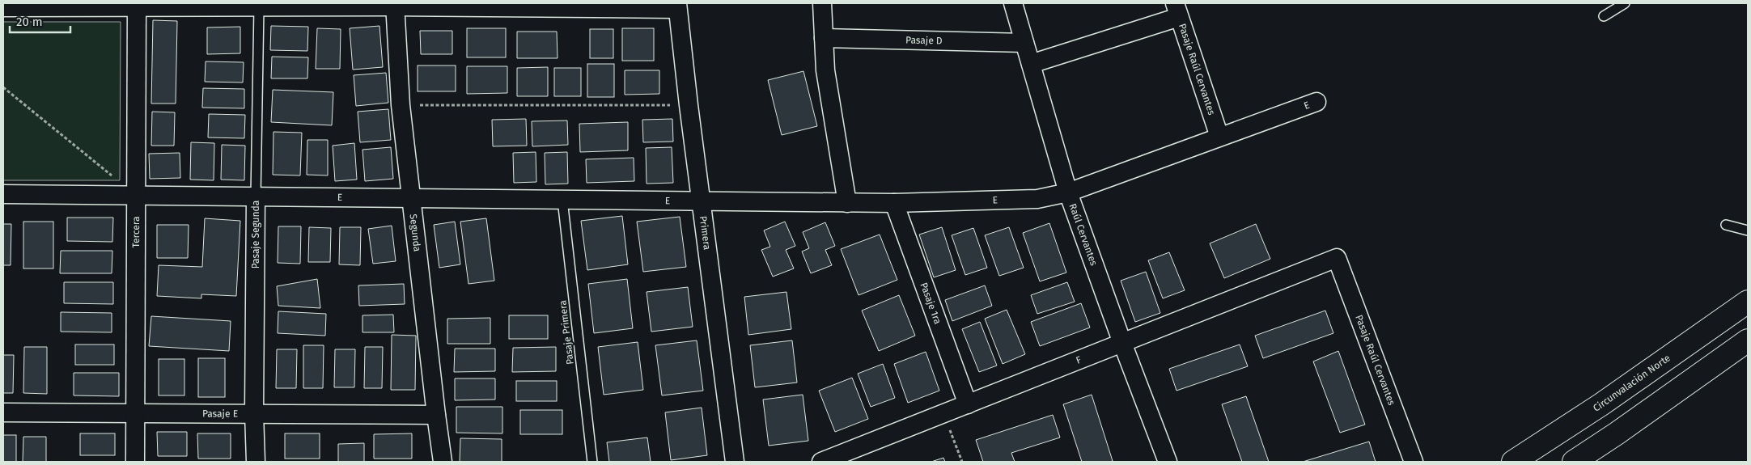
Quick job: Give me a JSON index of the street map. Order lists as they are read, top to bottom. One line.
{"streets":{"highway":["Circunvalación Norte"],"street":["Pasaje D","Pasaje Raúl Cervantes","E","Tercera","Segunda","Primera","Pasaje Segunda","Raúl Cervantes","Pasaje 1ra","F","Pasaje E"],"lane":["Pasaje Primera"]},"crossings":[["Pasaje D","Raúl Cervantes"],["Pasaje Raúl Cervantes","E"],["Pasaje Raúl Cervantes","F"],["E","Tercera"],["E","Segunda"],["E","Primera"],["E","Pasaje Segunda"],["E","Raúl Cervantes"],["E","Pasaje 1ra"],["E","Pasaje Primera"],["Tercera","Pasaje E"],["Segunda","Pasaje E"],["Pasaje Segunda","Pasaje E"],["Raúl Cervantes","F"],["Pasaje 1ra","F"]],"scale_bar":"20 m"}
